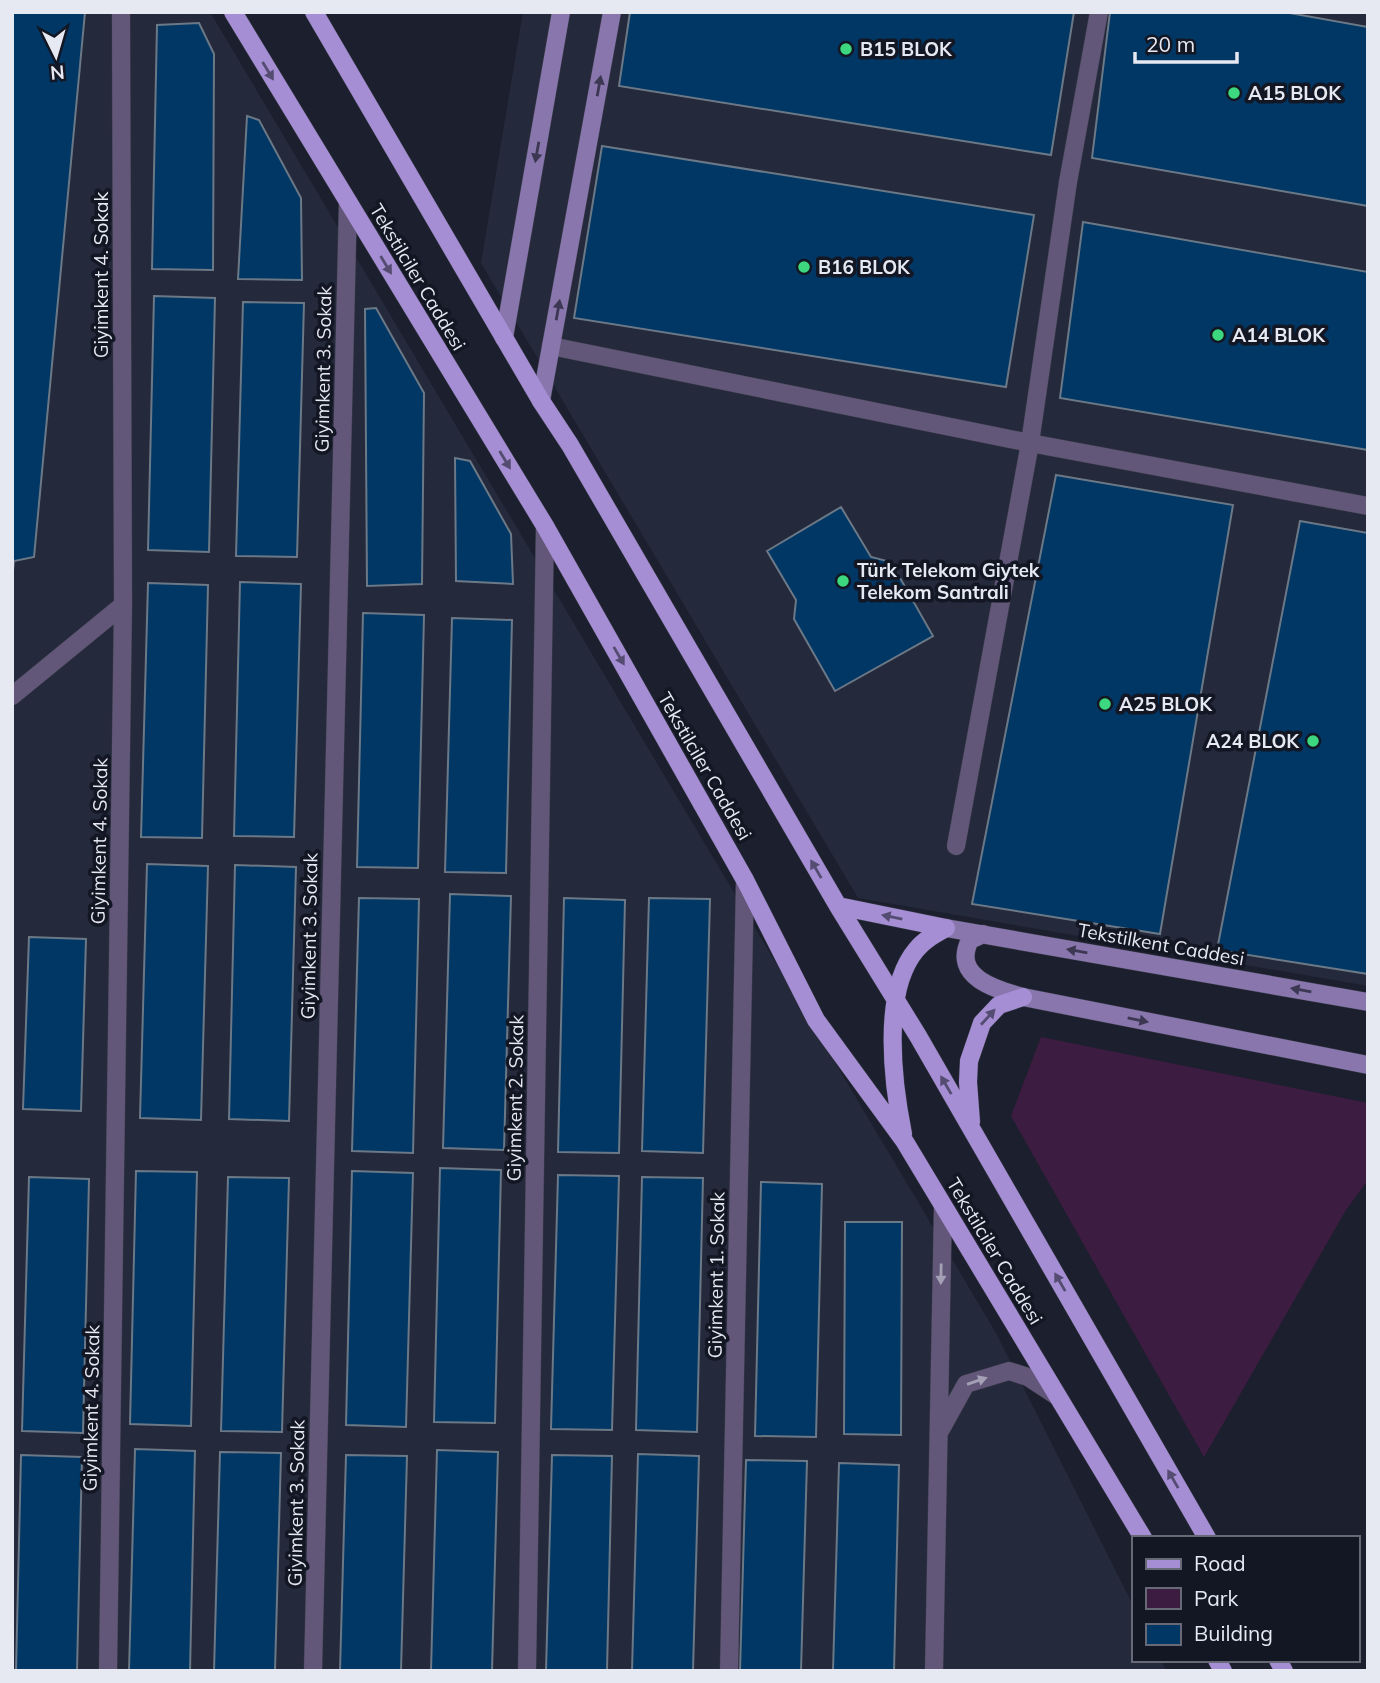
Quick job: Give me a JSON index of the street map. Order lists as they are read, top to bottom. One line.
{"streets":{"main road":["Tekstilciler Caddesi","Tekstilkent Caddesi"],"street":["Giyimkent 4. Sokak","Giyimkent 3. Sokak","Giyimkent 2. Sokak","Giyimkent 1. Sokak"]},"crossings":[["Tekstilciler Caddesi","Giyimkent 3. Sokak"],["Tekstilciler Caddesi","Giyimkent 2. Sokak"],["Tekstilciler Caddesi","Giyimkent 1. Sokak"]],"places":["B15 BLOK","A15 BLOK","B16 BLOK","A14 BLOK","Türk Telekom Giytek Telekom Santrali","A25 BLOK","A24 BLOK"],"legend":["Road","Park","Building"],"scale_bar":"20 m","north":"bottom"}
